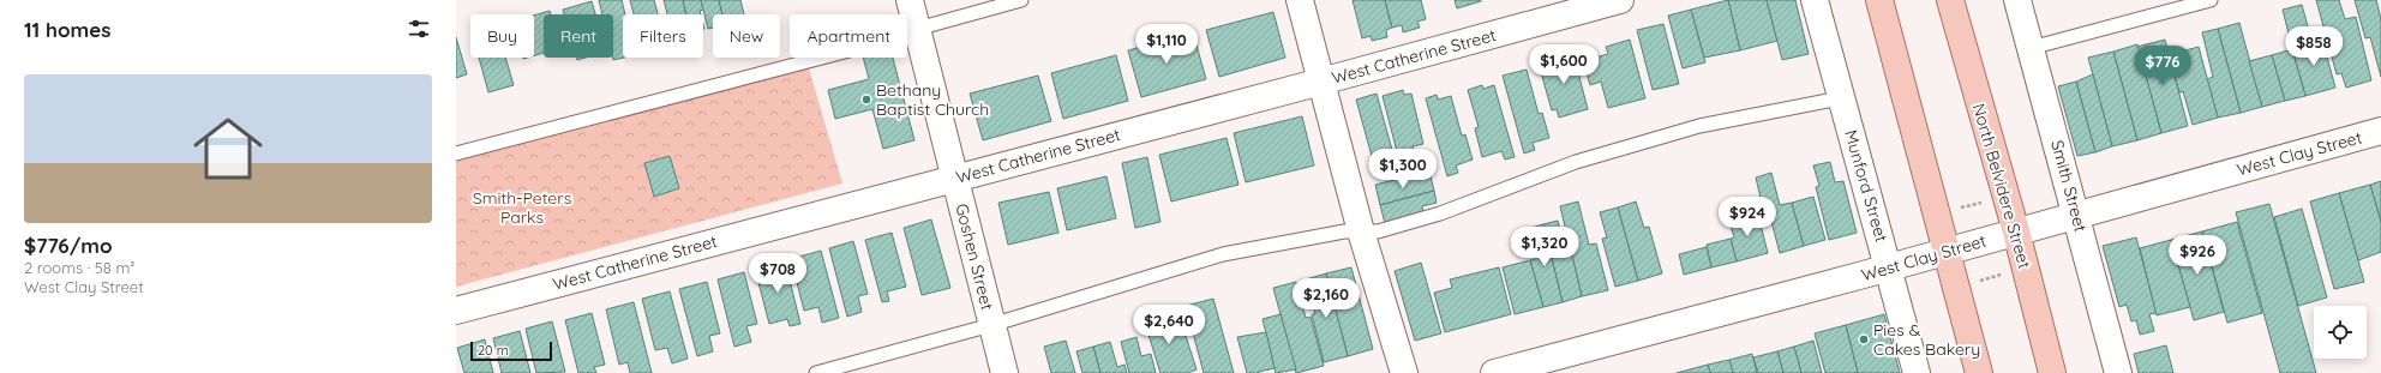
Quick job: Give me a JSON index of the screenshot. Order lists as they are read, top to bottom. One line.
{"streets":{"main road":["North Belvidere Street"],"street":["West Catherine Street","West Clay Street","Munford Street","Smith Street","Goshen Street"]},"crossings":[["West Catherine Street","Goshen Street"],["West Clay Street","Munford Street"],["West Clay Street","North Belvidere Street"],["West Clay Street","Smith Street"]],"parks":["Smith-Peters Parks"],"places":["Bethany Baptist Church","Pies & Cakes Bakery"],"scale_bar":"20 m","page":{"heading":"11 homes","chip":["Buy","Rent","Filters","New","Apartment"],"price":["$1,110","$858","$1,600","$776","$1,300","$924","$1,320","$926","$708","$2,160","$2,640"],"list":[{"name":"$776/mo","note":"2 rooms · 58 m² · West Clay Street"}],"scale":"20 m"}}
